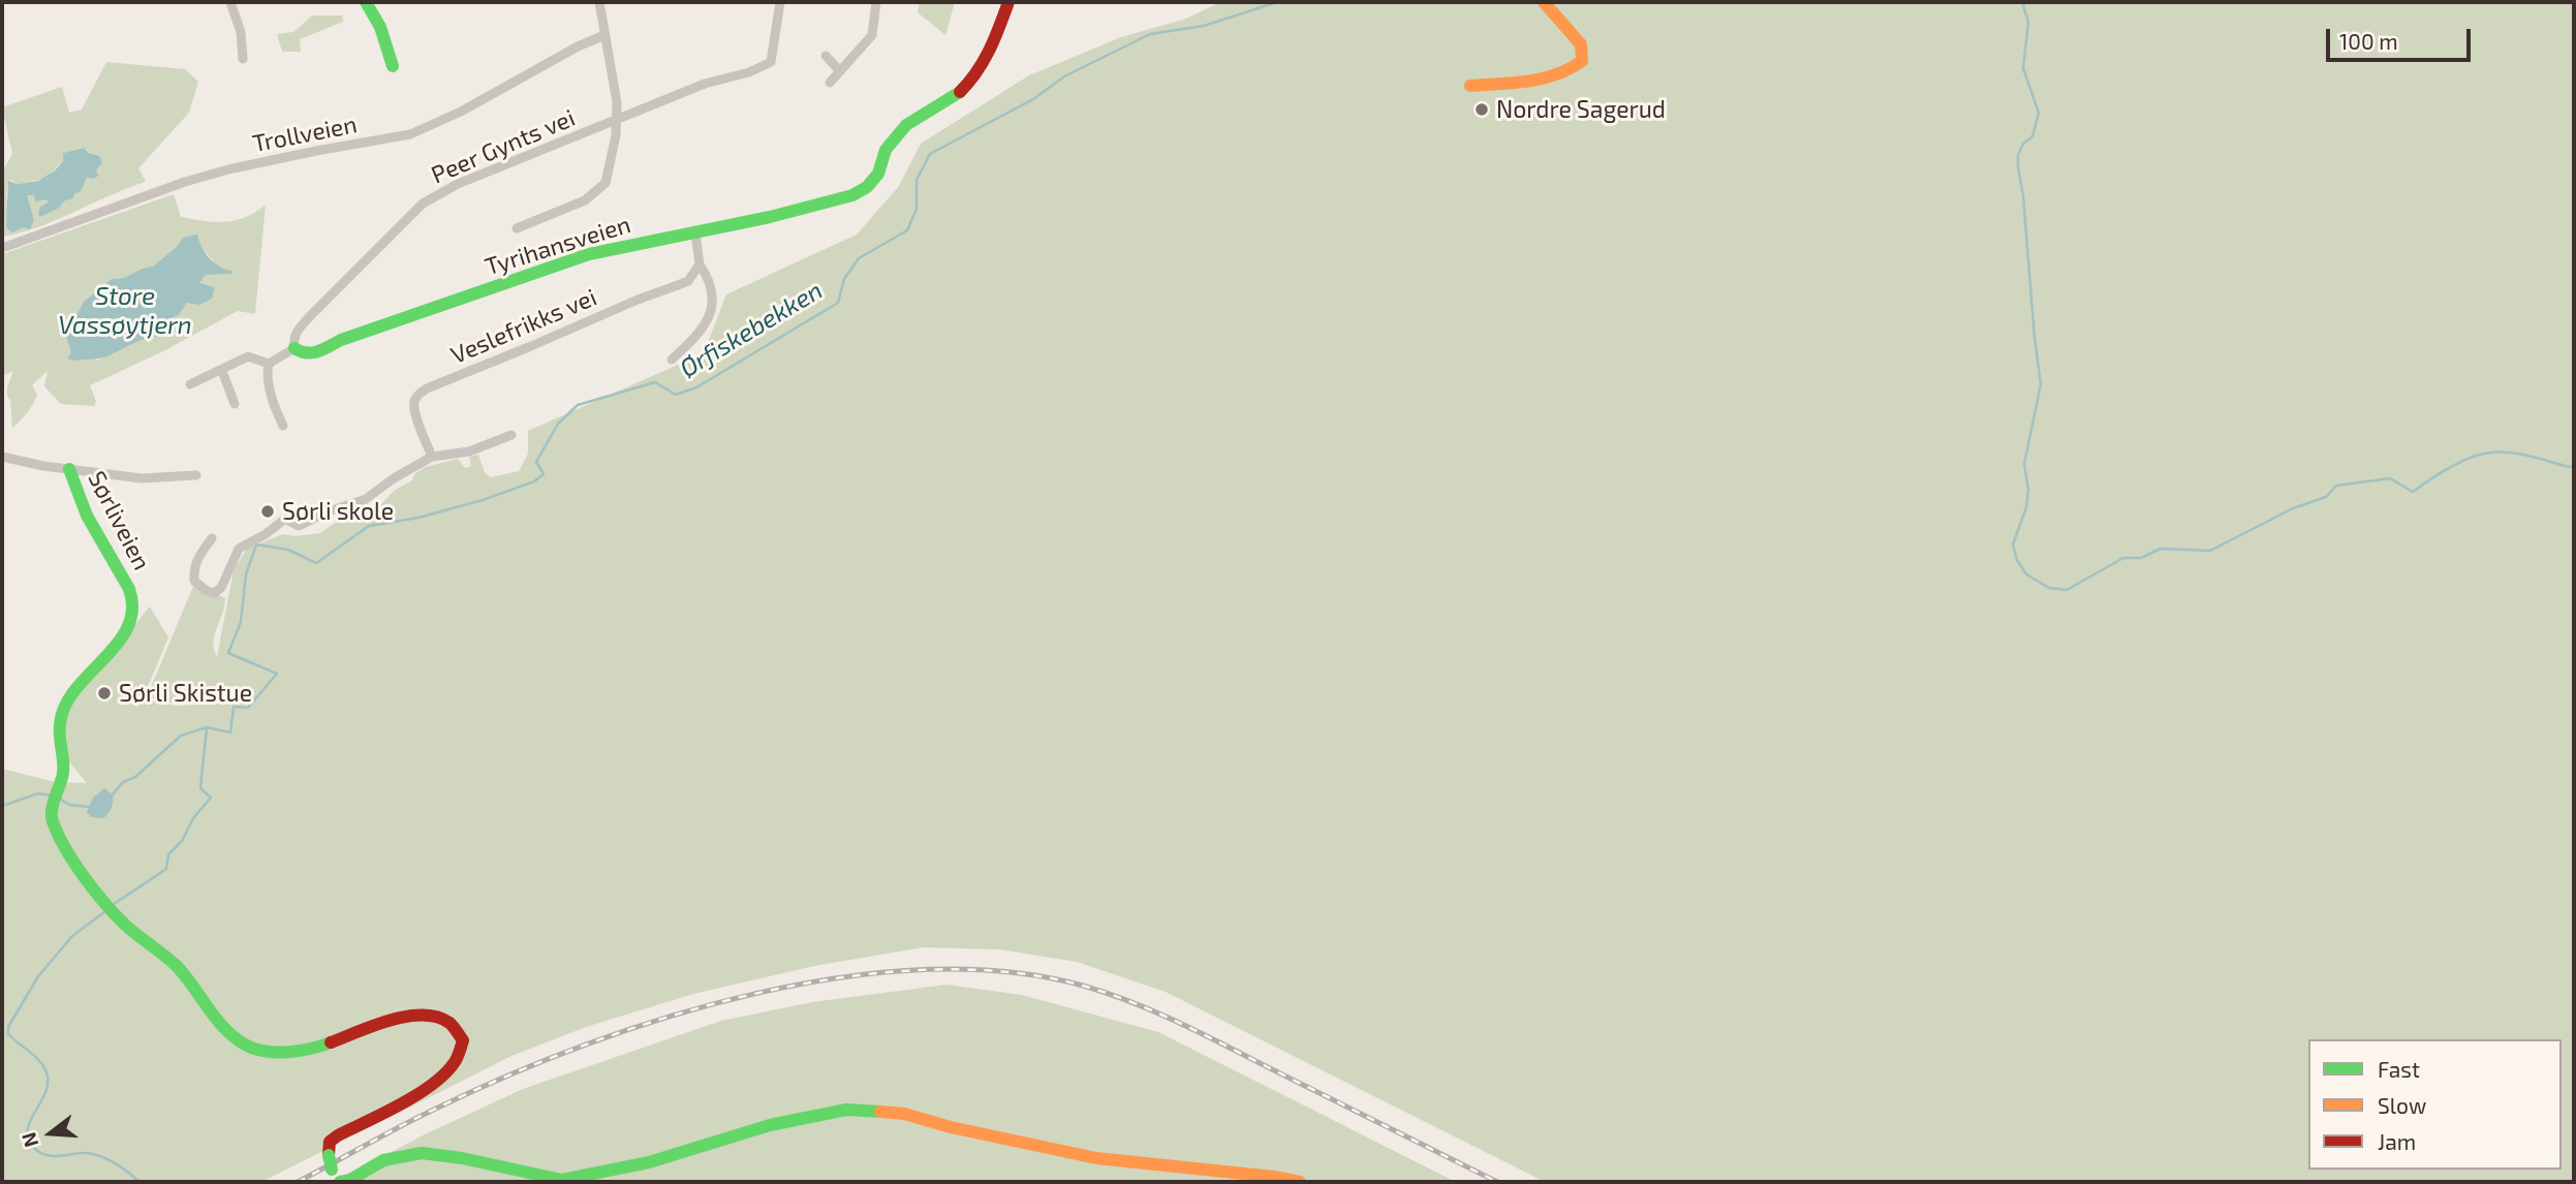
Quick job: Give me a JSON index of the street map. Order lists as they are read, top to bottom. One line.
{"streets":{"street":["Trollveien","Peer Gynts vei","Tyrihansveien","Veslefrikks vei","Sørliveien"]},"crossings":[["Peer Gynts vei","Tyrihansveien"]],"water":["Store Vassøytjern","Ørfiskebekken"],"places":["Nordre Sagerud","Sørli skole","Sørli Skistue"],"legend":["Fast","Slow","Jam"],"scale_bar":"100 m","north":"left"}
